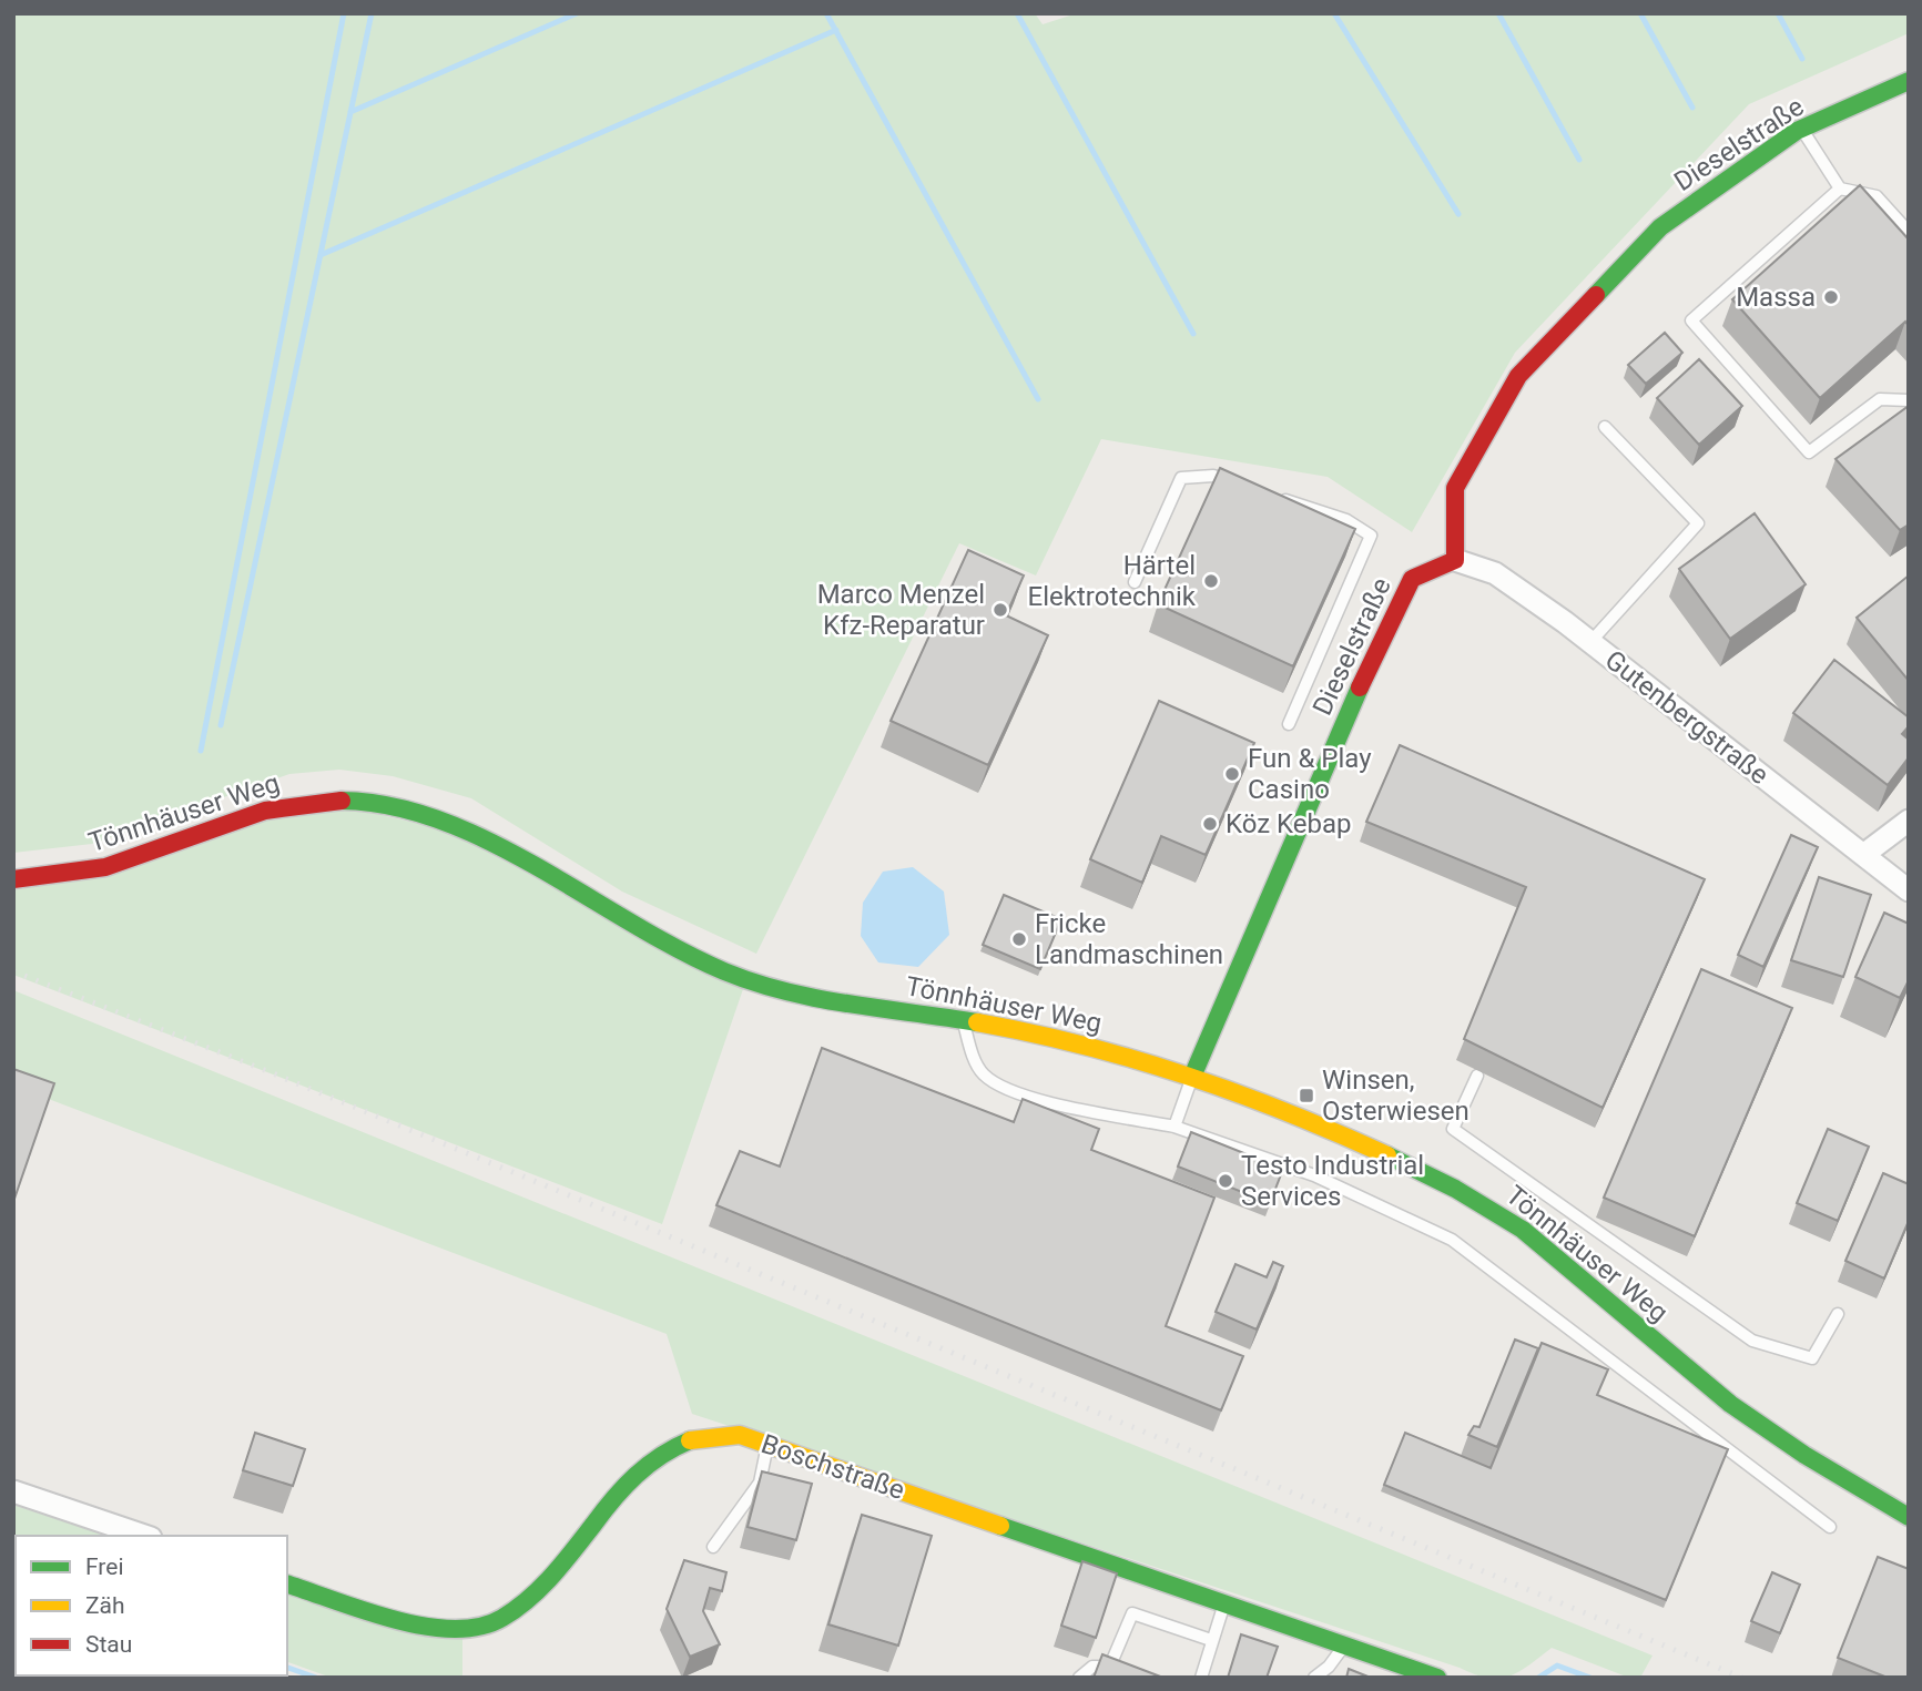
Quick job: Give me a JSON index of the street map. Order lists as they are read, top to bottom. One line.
{"streets":{"street":["Dieselstraße","Gutenbergstraße","Tönnhäuser Weg","Boschstraße"]},"crossings":[["Dieselstraße","Gutenbergstraße"],["Dieselstraße","Tönnhäuser Weg"]],"places":{"other":["Massa","Härtel Elektrotechnik","Marco Menzel Kfz-Reparatur","Fun & Play Casino","Köz Kebap","Fricke Landmaschinen","Testo Industrial Services"],"transit":["Winsen, Osterwiesen"]},"legend":["Frei","Zäh","Stau"]}
